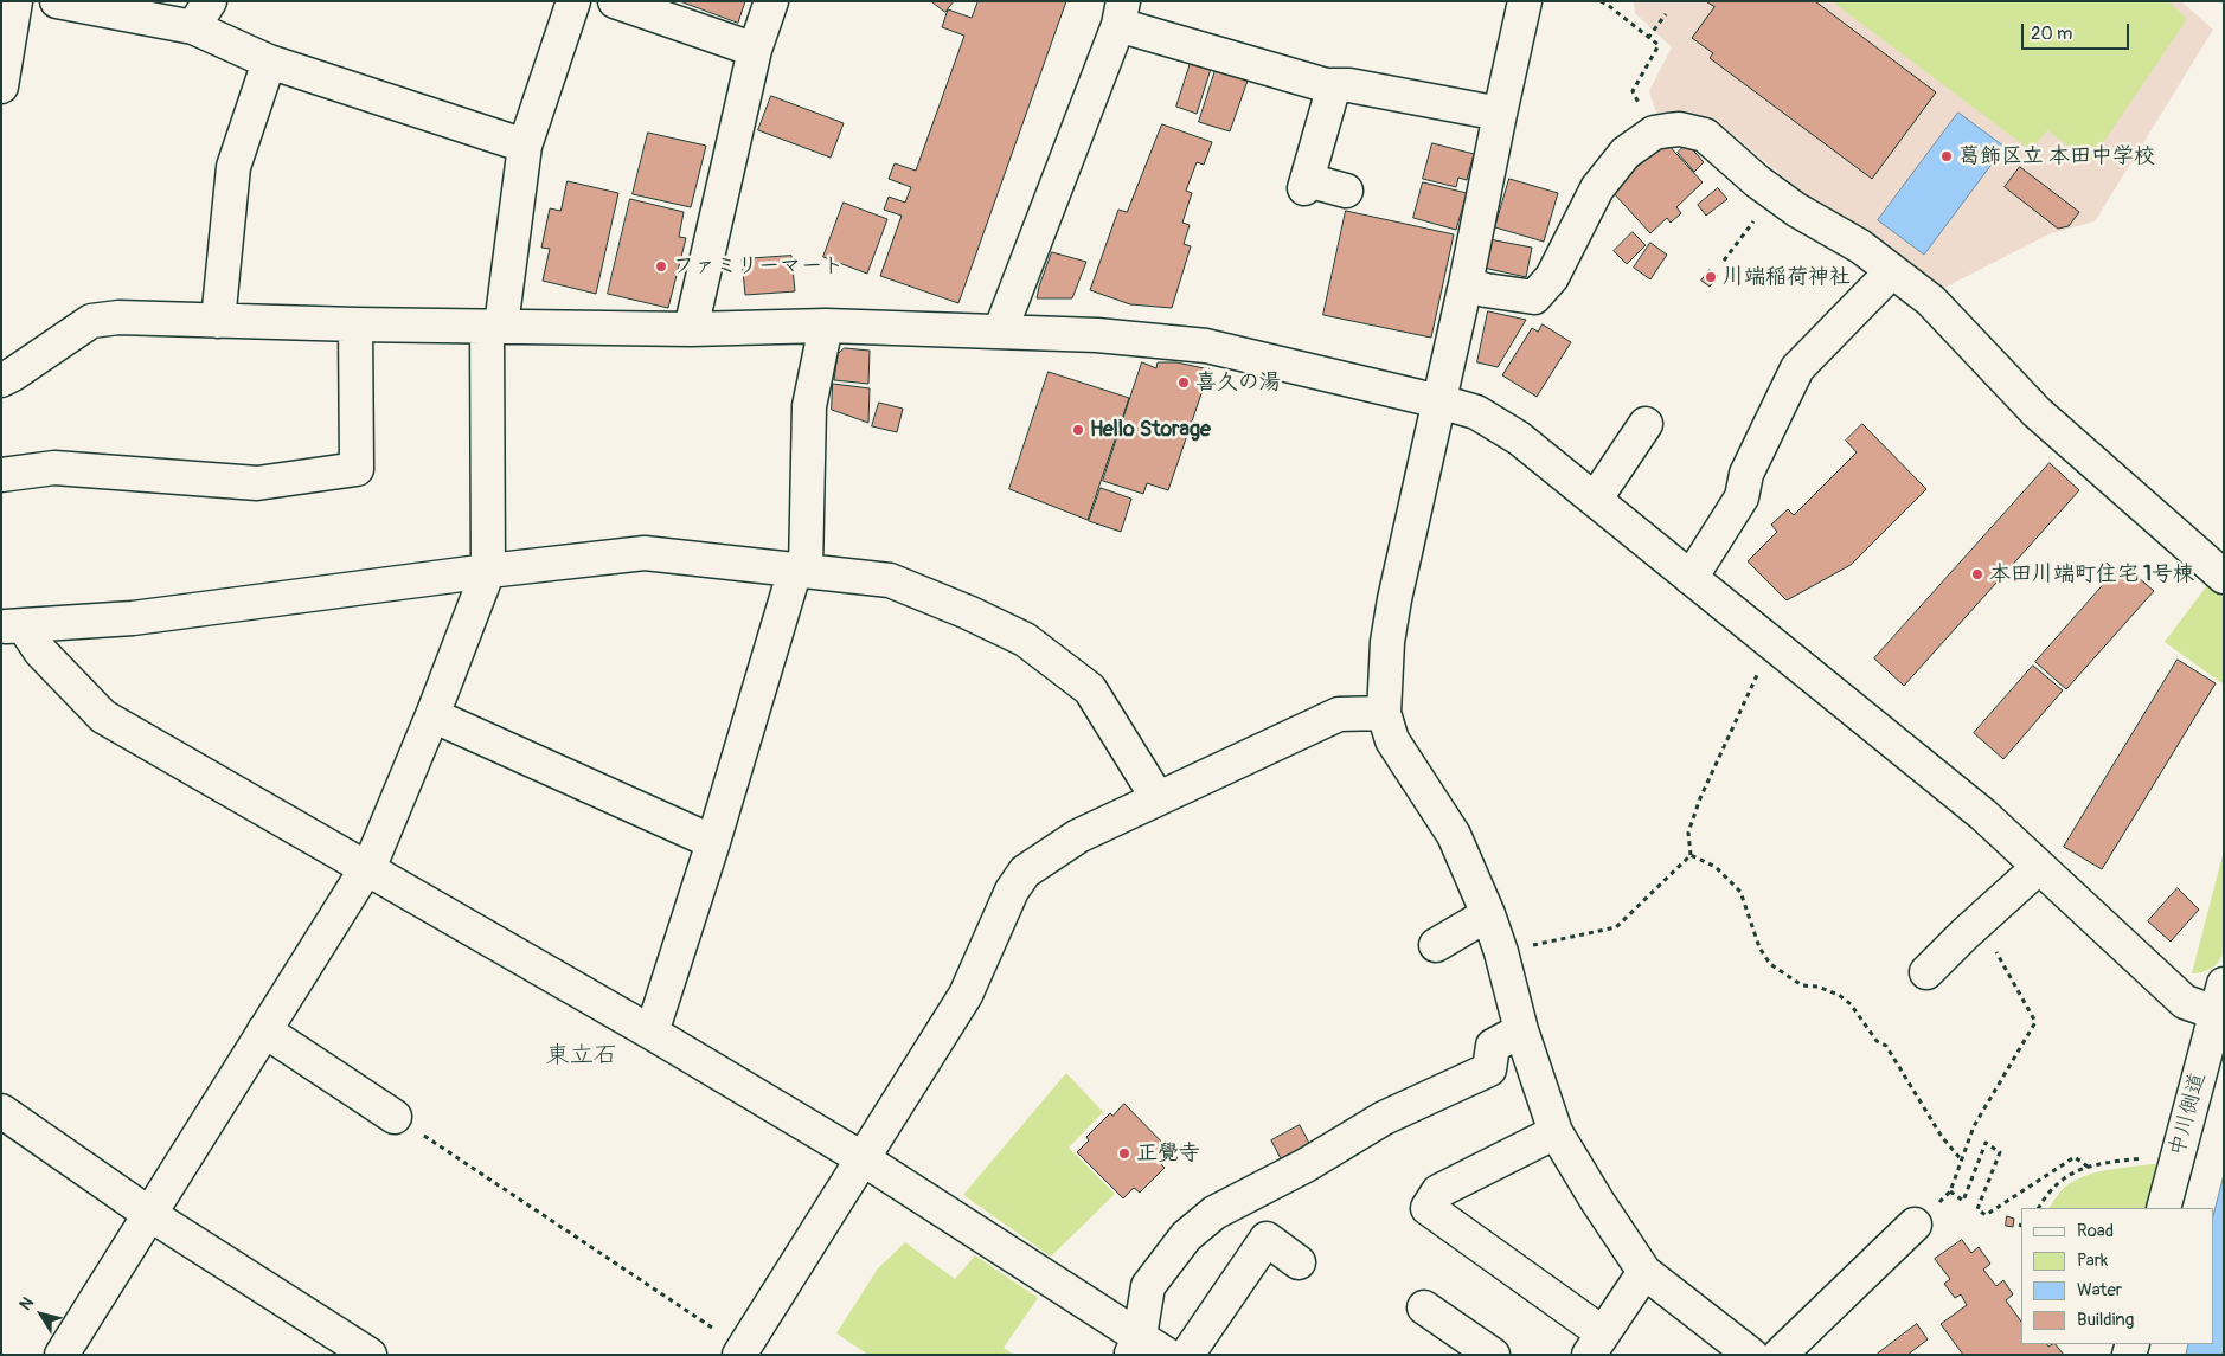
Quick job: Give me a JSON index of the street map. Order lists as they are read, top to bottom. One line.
{"streets":{"street":["中川側道"]},"districts":["東立石"],"places":["葛飾区立 本田中学校","ファミリーマート","川端稲荷神社","喜久の湯","Hello Storage","本田川端町住宅 1号棟","正覺寺"],"legend":["Road","Park","Water","Building"],"scale_bar":"20 m","north":"top left"}
